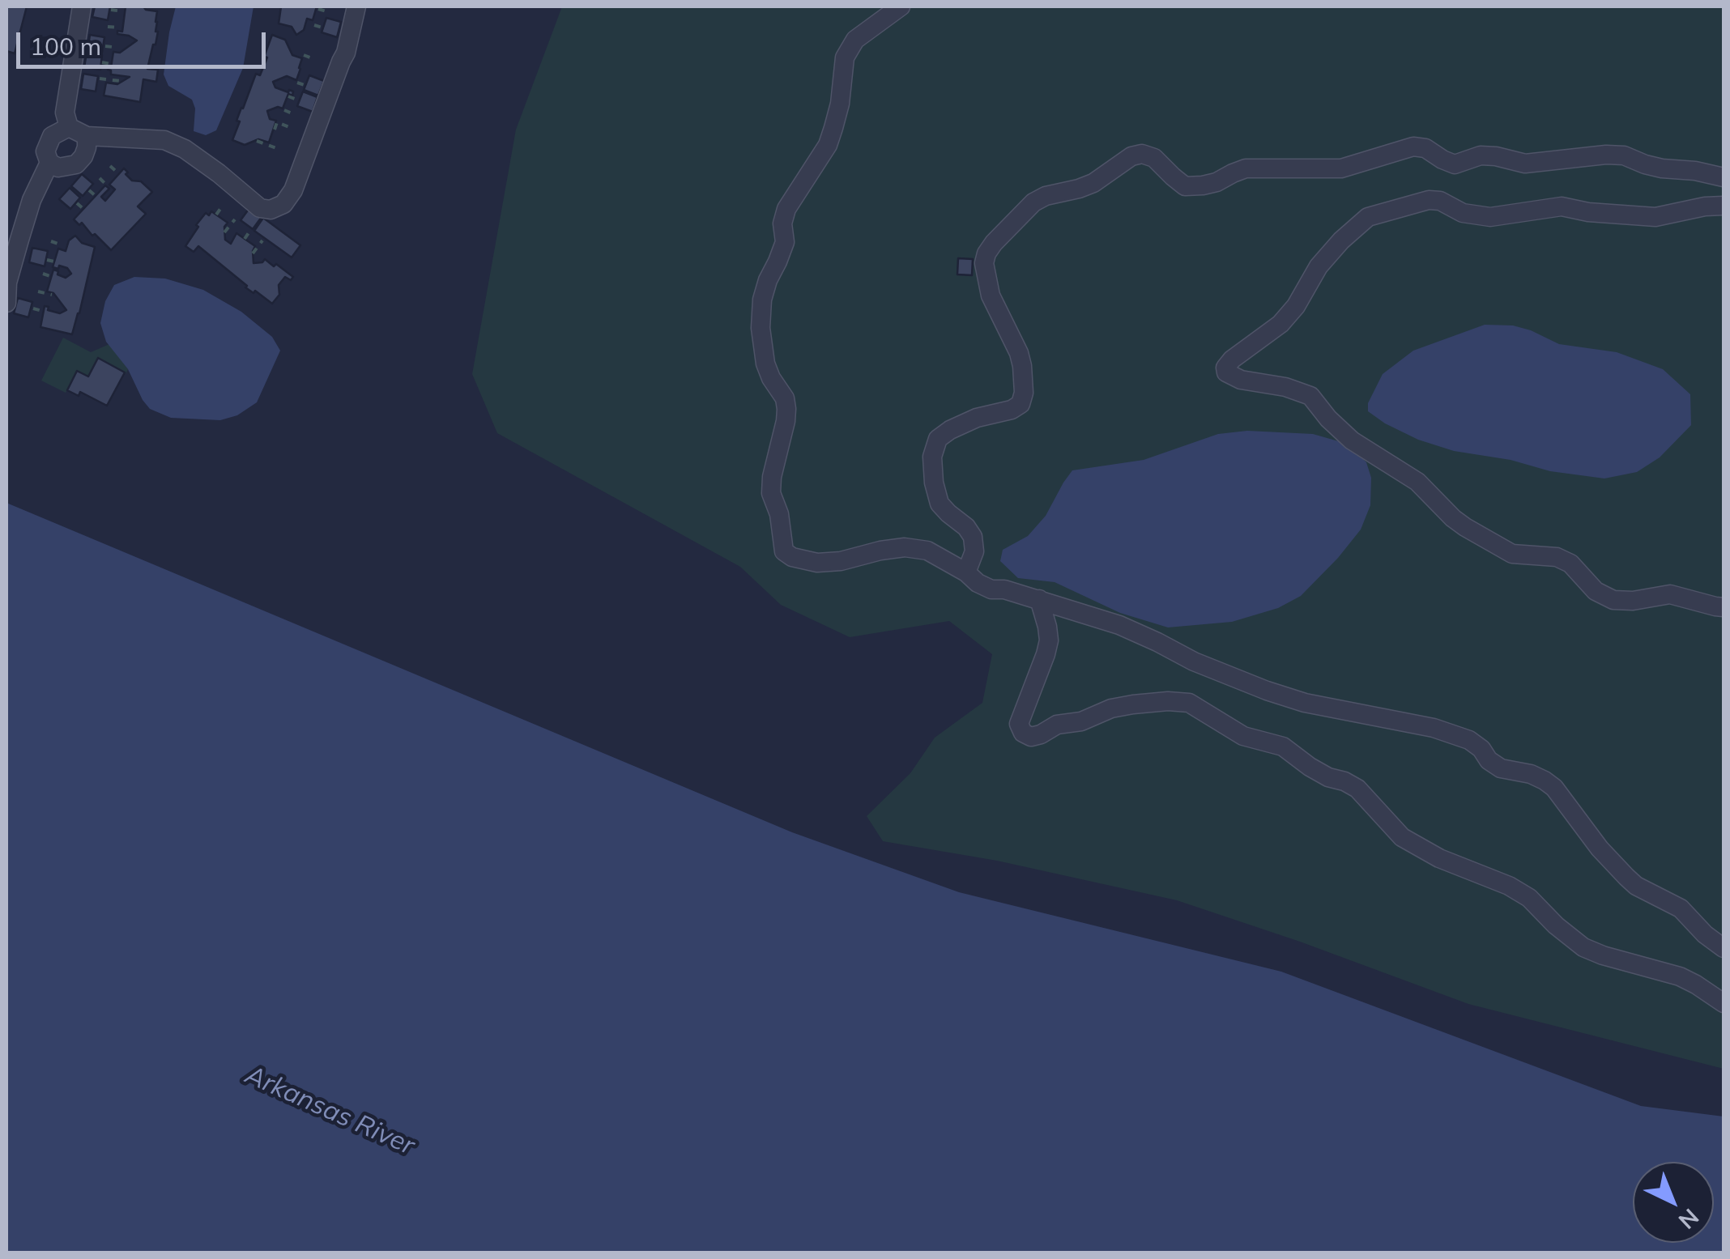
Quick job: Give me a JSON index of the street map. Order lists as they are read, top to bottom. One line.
{"water":["Arkansas River"],"scale_bar":"100 m","north":"bottom right"}
